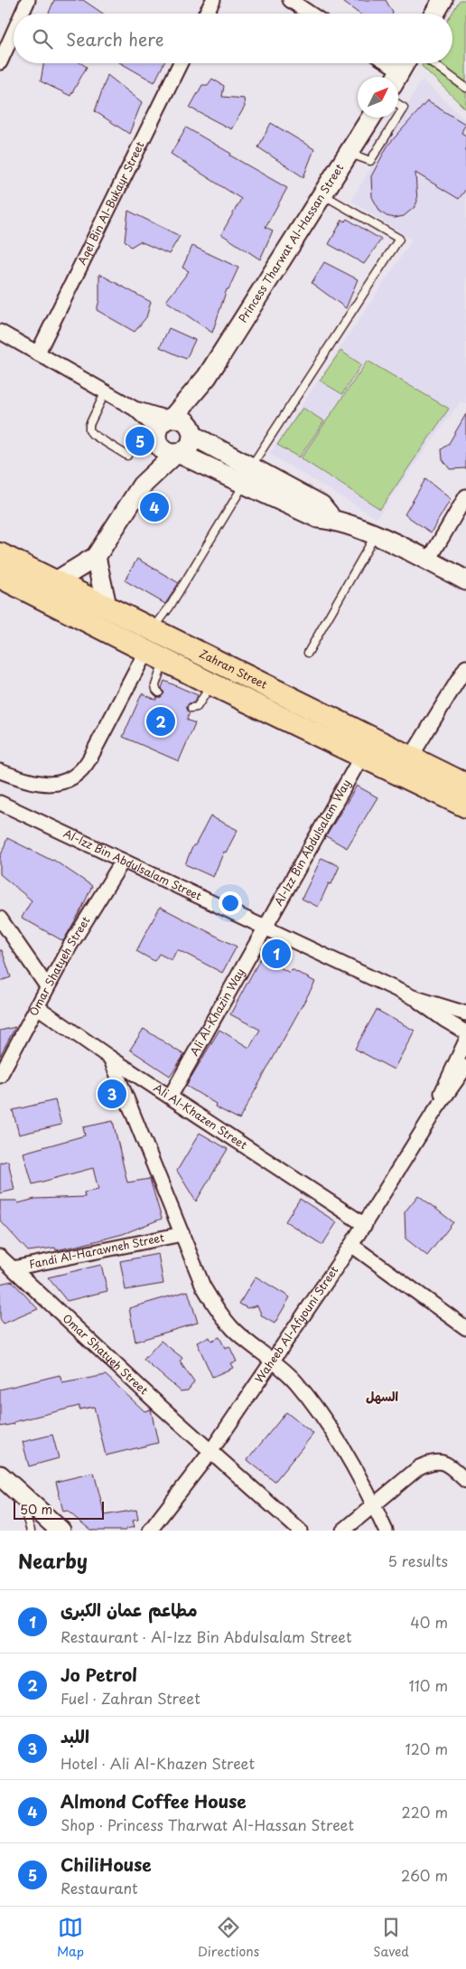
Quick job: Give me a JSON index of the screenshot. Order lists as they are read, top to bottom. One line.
{"streets":{"main road":["Zahran Street"],"street":["Aqel Bin Al-Bukayr Street","Princess Tharwat Al-Hassan Street","Al-Izz Bin Abdulsalam Way","Al-Izz Bin Abdulsalam Street","Omar Shatyeh Street","Ali Al-Khazin Way","Ali Al-Khazen Street","Fandi Al-Harawneh Street","Waheeb Al-Afyouni Street"]},"crossings":[["Princess Tharwat Al-Hassan Street","Zahran Street"],["Zahran Street","Al-Izz Bin Abdulsalam Way"],["Al-Izz Bin Abdulsalam Way","Al-Izz Bin Abdulsalam Street"],["Al-Izz Bin Abdulsalam Way","Ali Al-Khazin Way"],["Al-Izz Bin Abdulsalam Street","Omar Shatyeh Street"],["Al-Izz Bin Abdulsalam Street","Ali Al-Khazin Way"],["Omar Shatyeh Street","Ali Al-Khazen Street"],["Omar Shatyeh Street","Fandi Al-Harawneh Street"],["Omar Shatyeh Street","Waheeb Al-Afyouni Street"],["Ali Al-Khazin Way","Ali Al-Khazen Street"],["Ali Al-Khazen Street","Waheeb Al-Afyouni Street"]],"districts":["السهل"],"scale_bar":"50 m","north":"top right","page":{"search":"Search here","pins":["5","4","2","1","3"],"scale":"50 m","heading":["Nearby","5 results"],"list":[{"mark":"1","name":"مطاعم عمان الكبرى","note":"Restaurant · Al-Izz Bin Abdulsalam Street","value":"40 m"},{"mark":"2","name":"Jo Petrol","note":"Fuel · Zahran Street","value":"110 m"},{"mark":"3","name":"اللبد","note":"Hotel · Ali Al-Khazen Street","value":"120 m"},{"mark":"4","name":"Almond Coffee House","note":"Shop · Princess Tharwat Al-Hassan Street","value":"220 m"},{"mark":"5","name":"ChiliHouse","note":"Restaurant","value":"260 m"}],"nav":["Map","Directions","Saved"]}}
